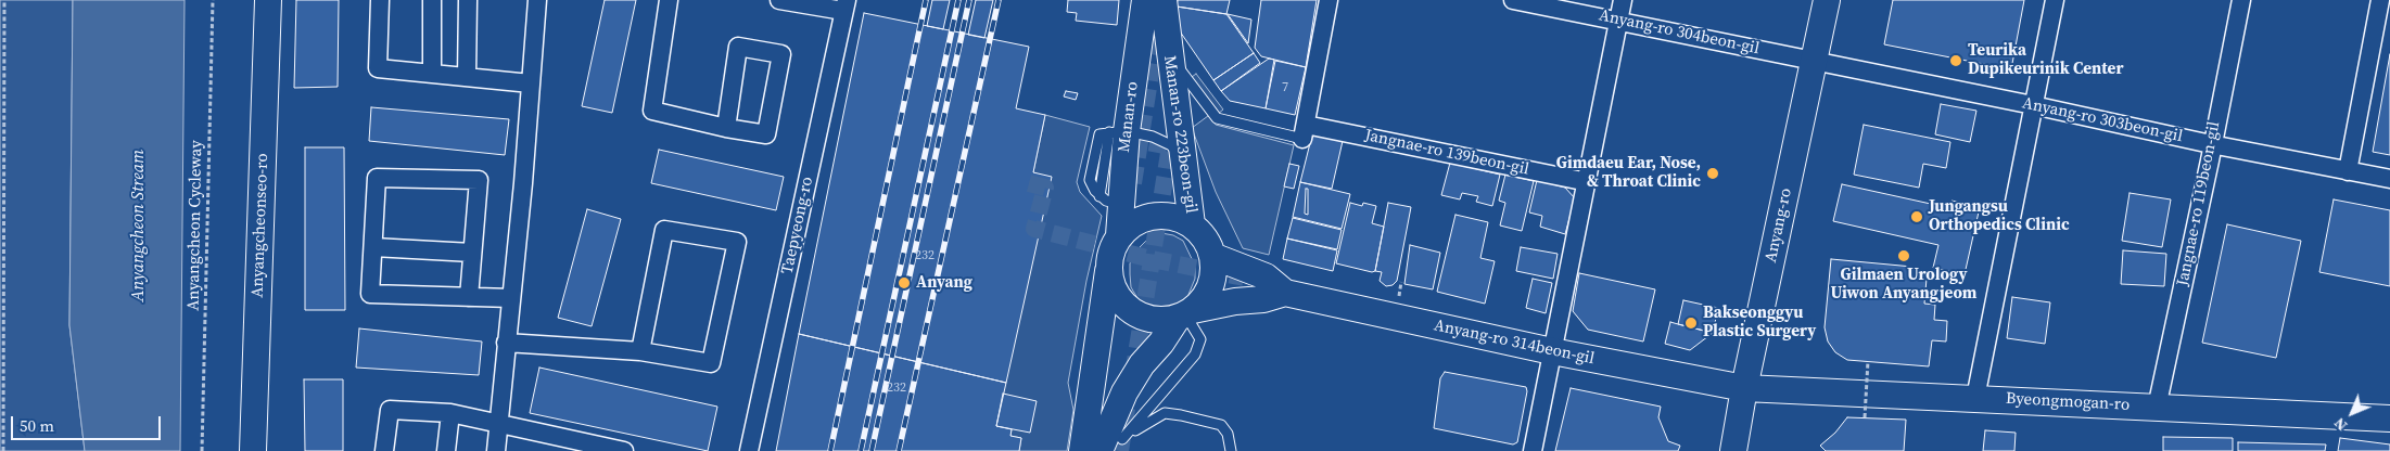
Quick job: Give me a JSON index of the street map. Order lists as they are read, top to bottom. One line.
{"streets":{"street":["Anyang-ro 304beon-gil","Manan-ro","Anyang-ro 303beon-gil","Manan-ro 223beon-gil","Jangnae-ro 139beon-gil","Jangnae-ro 119beon-gil","Anyangcheonseo-ro","Taepyeong-ro","Anyang-ro","Anyang-ro 314beon-gil","Byeongmogan-ro"],"path":["Anyangcheon Cycleway"]},"crossings":[["Anyang-ro 304beon-gil","Anyang-ro 303beon-gil"],["Anyang-ro 304beon-gil","Anyang-ro"],["Manan-ro","Manan-ro 223beon-gil"],["Anyang-ro 303beon-gil","Jangnae-ro 119beon-gil"],["Anyang-ro 303beon-gil","Anyang-ro"],["Jangnae-ro 119beon-gil","Byeongmogan-ro"],["Anyang-ro","Anyang-ro 314beon-gil"],["Anyang-ro","Byeongmogan-ro"],["Anyang-ro 314beon-gil","Byeongmogan-ro"]],"water":["Anyangcheon Stream"],"places":["Teurika Dupikeurinik Center","Gimdaeu Ear, Nose, & Throat Clinic","Jungangsu Orthopedics Clinic","Gilmaen Urology Uiwon Anyangjeom","Anyang","Bakseonggyu Plastic Surgery"],"house_numbers":["7","232","232"],"scale_bar":"50 m","north":"bottom left"}
